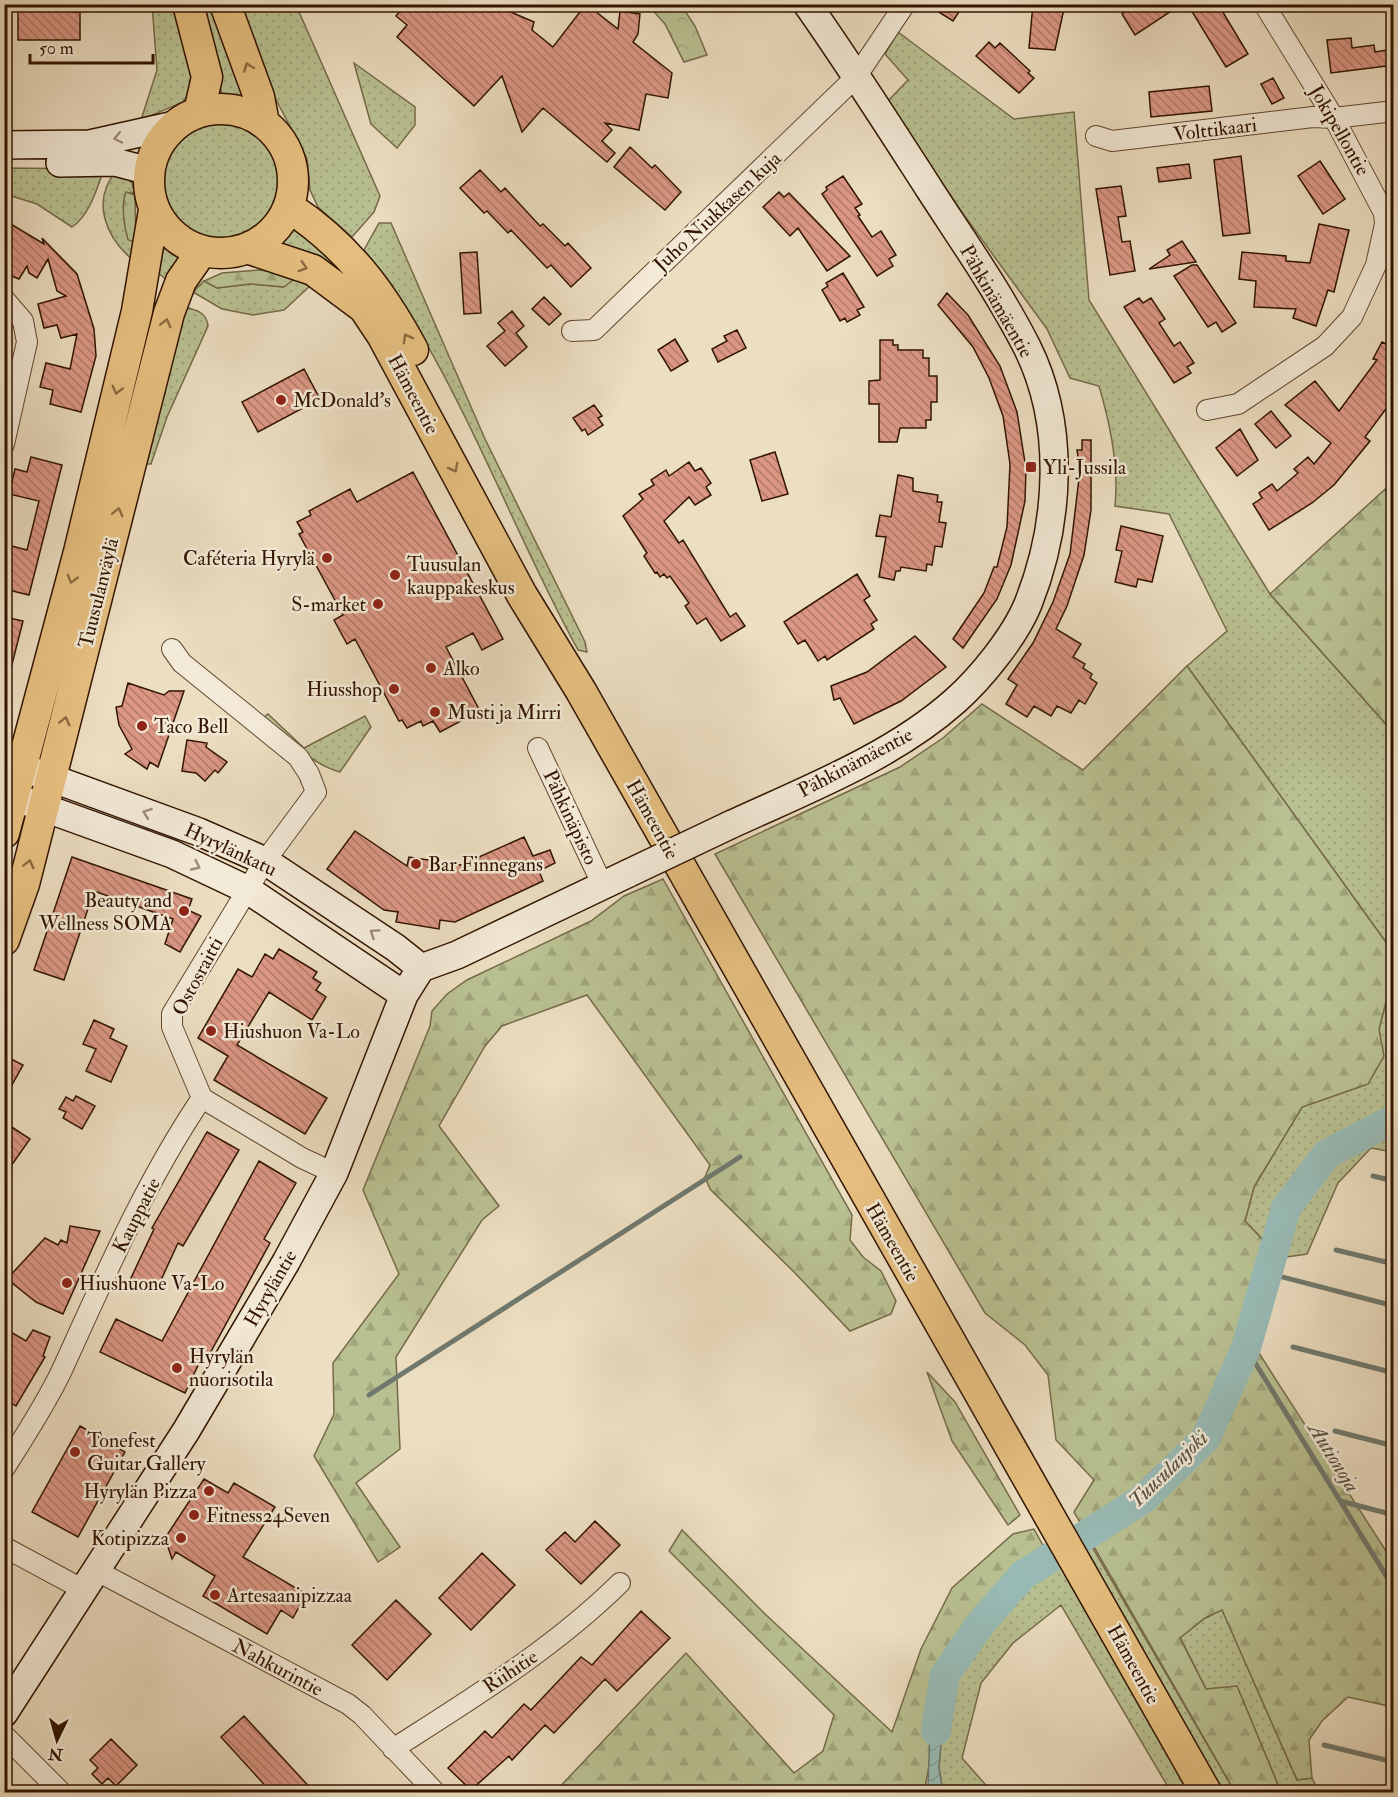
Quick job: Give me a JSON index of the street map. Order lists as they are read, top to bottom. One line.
{"streets":{"main road":["Hämeentie","Tuusulanväylä"],"street":["Volttikaari","Jokipellontie","Juho Niukkasen kuja","Pähkinämäentie","Pähkinäpisto","Hyrylänkatu","Ostosraitti","Kauppatie","Hyryläntie","Nahkurintie","Riihitie"]},"crossings":[["Volttikaari","Jokipellontie"],["Juho Niukkasen kuja","Pähkinämäentie"],["Pähkinämäentie","Pähkinäpisto"],["Pähkinämäentie","Hyrylänkatu"],["Pähkinämäentie","Hyryläntie"],["Hämeentie","Tuusulanväylä"],["Tuusulanväylä","Hyrylänkatu"],["Hyrylänkatu","Ostosraitti"],["Hyrylänkatu","Hyryläntie"],["Ostosraitti","Kauppatie"],["Hyryläntie","Nahkurintie"],["Nahkurintie","Riihitie"]],"water":["Autionoja","Tuusulanjoki"],"places":{"other":["McDonald's","Caféteria Hyrylä","Tuusulan kauppakeskus","S-market","Alko","Hiusshop","Musti ja Mirri","Taco Bell","Bar Finnegans","Beauty and Wellness SOMA","Hiushuon Va-Lo","Hiushuone Va-Lo","Hyrylän nuorisotila","Tonefest Guitar Gallery","Hyrylän Pizza","Fitness24Seven","Kotipizza","Artesaanipizzaa"],"transit":["Yli-Jussila"]},"scale_bar":"50 m","north":"bottom"}
